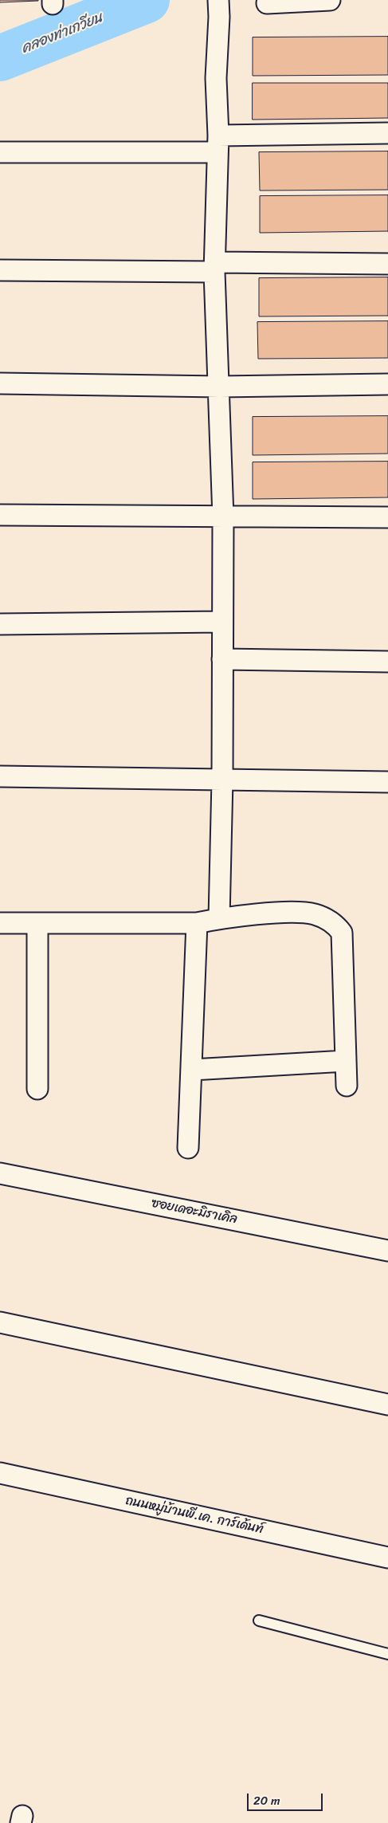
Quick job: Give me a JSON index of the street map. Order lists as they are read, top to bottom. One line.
{"streets":{"street":["ซอยเดอะมิราเคิล","ถนนหมู่บ้านพี.เค. การ์เด้นท์"]},"water":["คลองท่าเกวียน"],"scale_bar":"20 m"}
